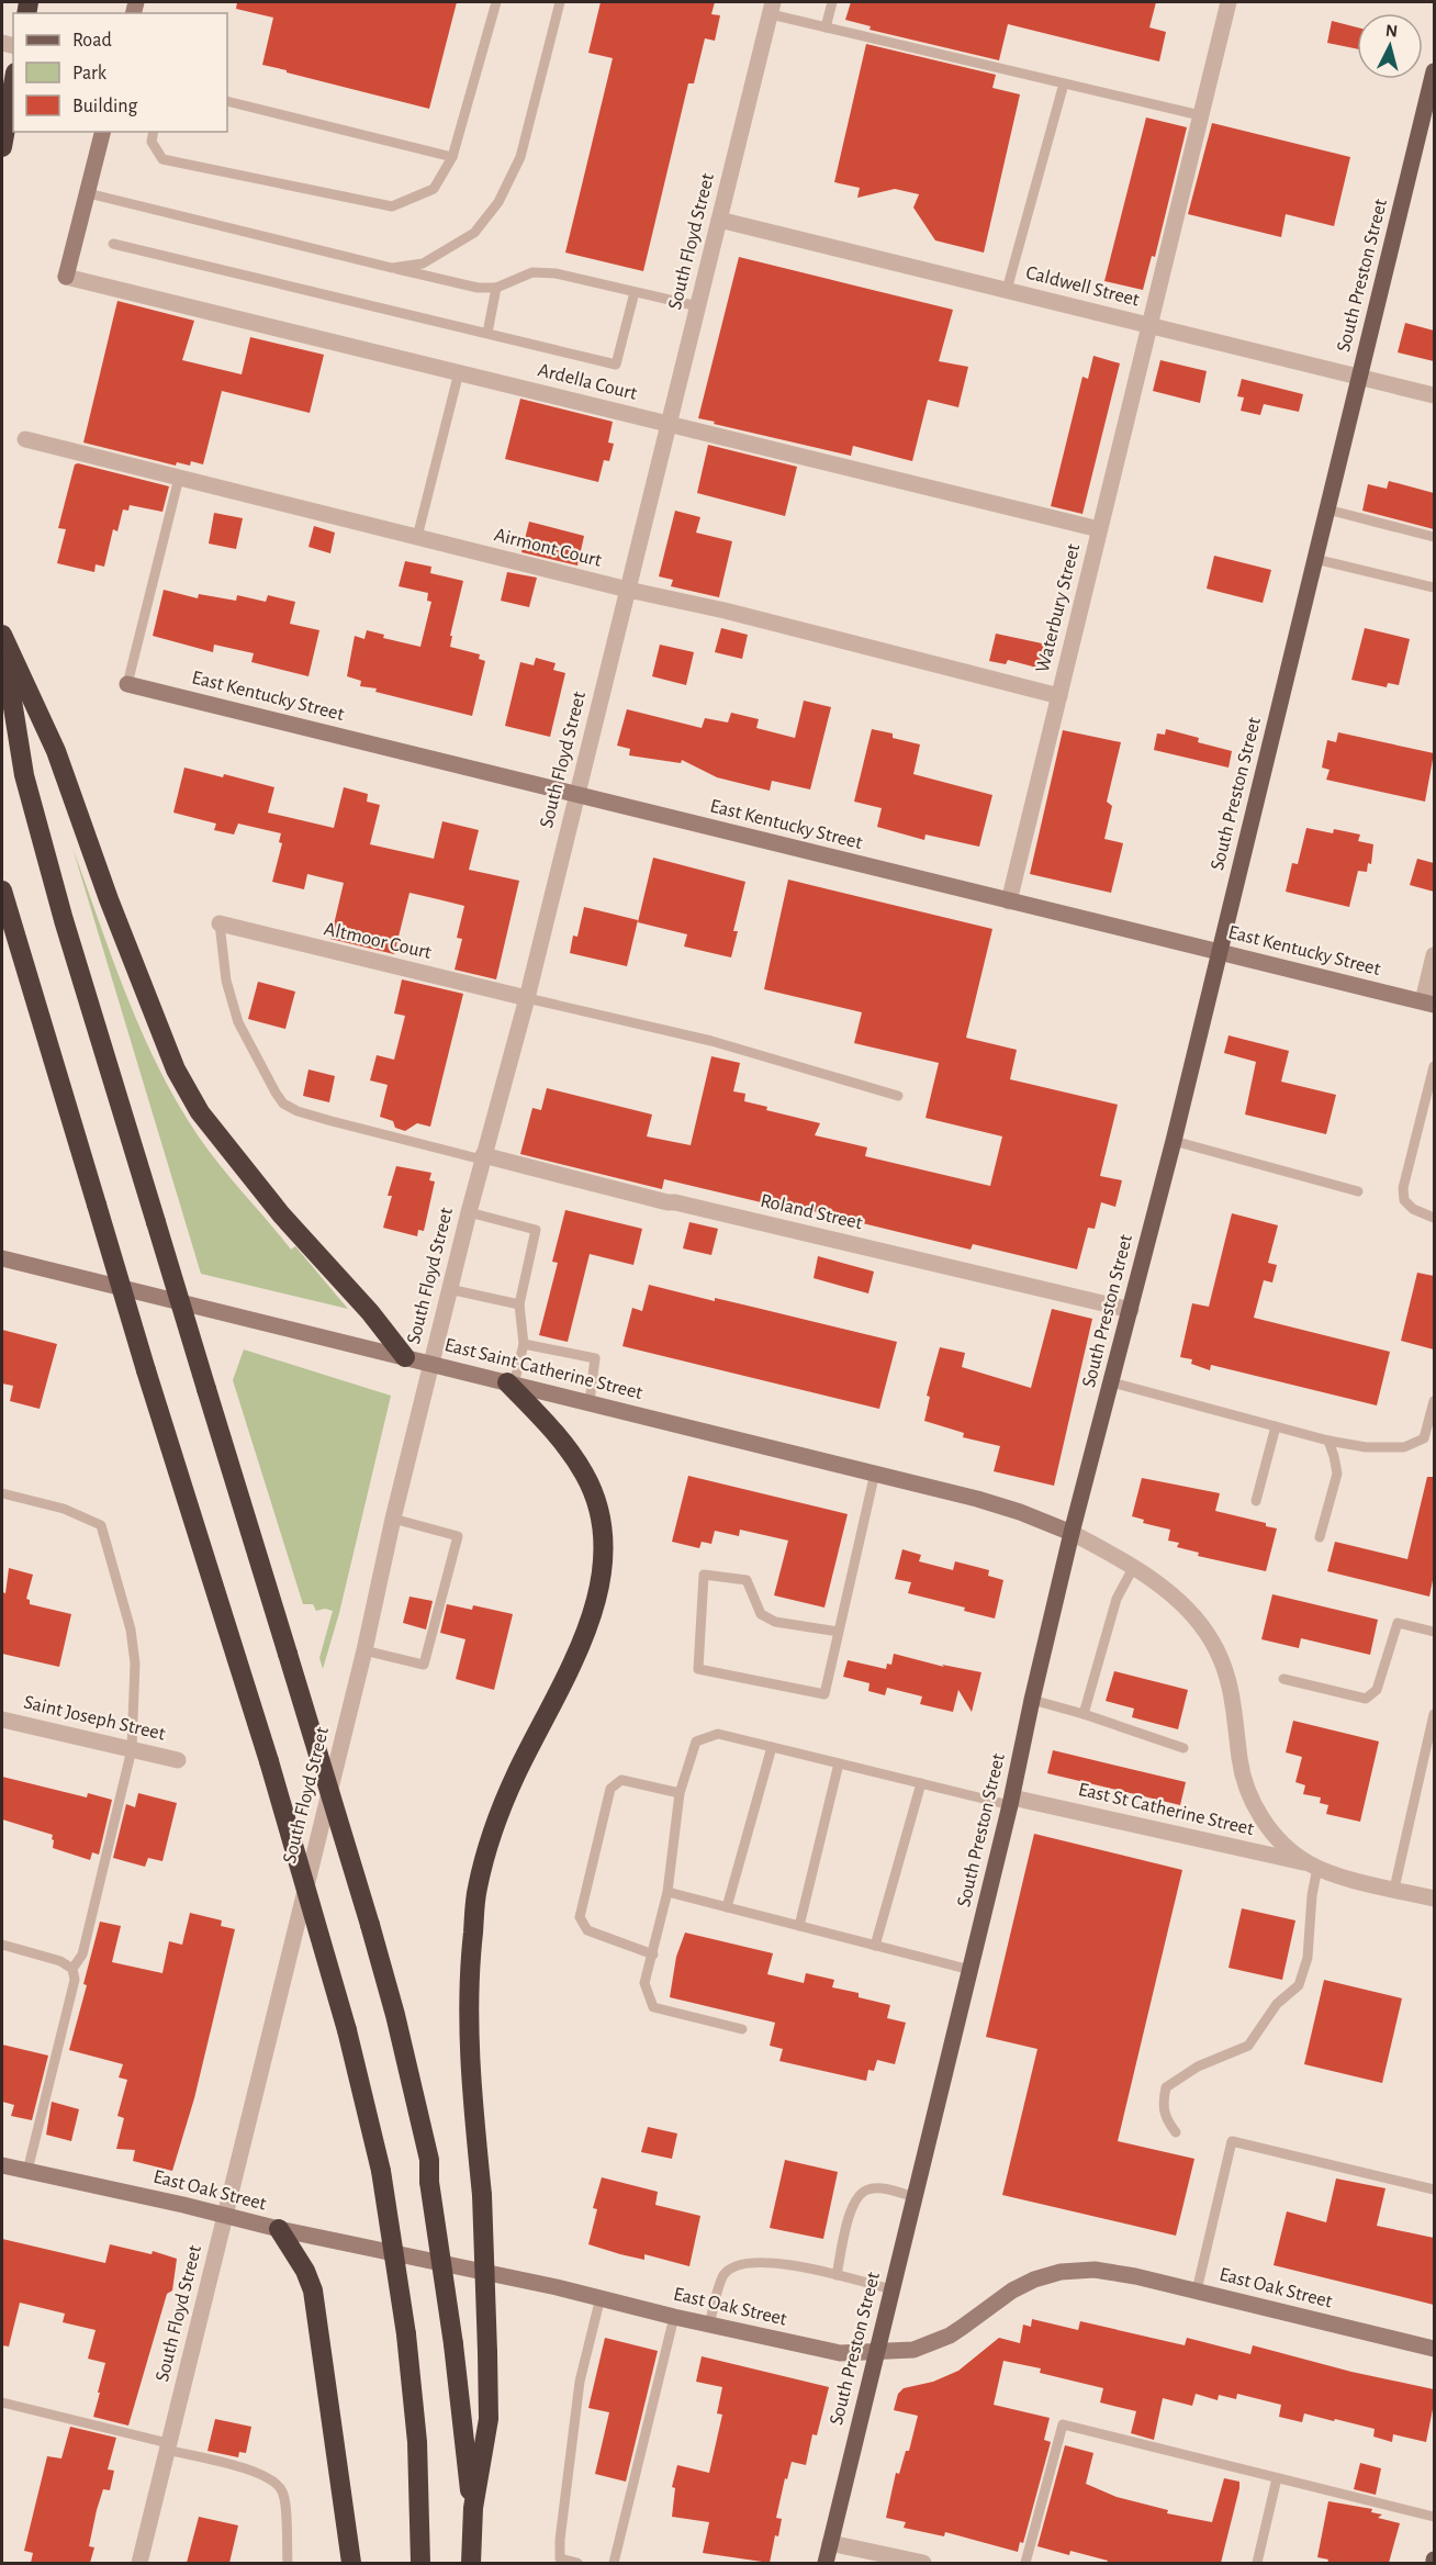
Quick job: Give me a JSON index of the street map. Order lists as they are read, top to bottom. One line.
{"streets":{"main road":["South Preston Street","East Kentucky Street","East Saint Catherine Street","East Oak Street"],"street":["South Floyd Street","Caldwell Street","Ardella Court","Airmont Court","Waterbury Street","Altmoor Court","Roland Street","Saint Joseph Street","East St Catherine Street"]},"crossings":[["South Floyd Street","Caldwell Street"],["South Floyd Street","Ardella Court"],["South Floyd Street","Airmont Court"],["South Floyd Street","East Kentucky Street"],["South Floyd Street","Altmoor Court"],["South Floyd Street","Roland Street"],["South Floyd Street","East Saint Catherine Street"],["South Floyd Street","East Oak Street"],["South Preston Street","Caldwell Street"],["South Preston Street","East Kentucky Street"],["South Preston Street","Roland Street"],["South Preston Street","East Saint Catherine Street"],["South Preston Street","East St Catherine Street"],["South Preston Street","East Oak Street"],["Caldwell Street","Waterbury Street"],["Ardella Court","Waterbury Street"],["Airmont Court","Waterbury Street"],["Waterbury Street","East Kentucky Street"],["East Saint Catherine Street","East St Catherine Street"]],"legend":["Road","Park","Building"],"north":"top"}
